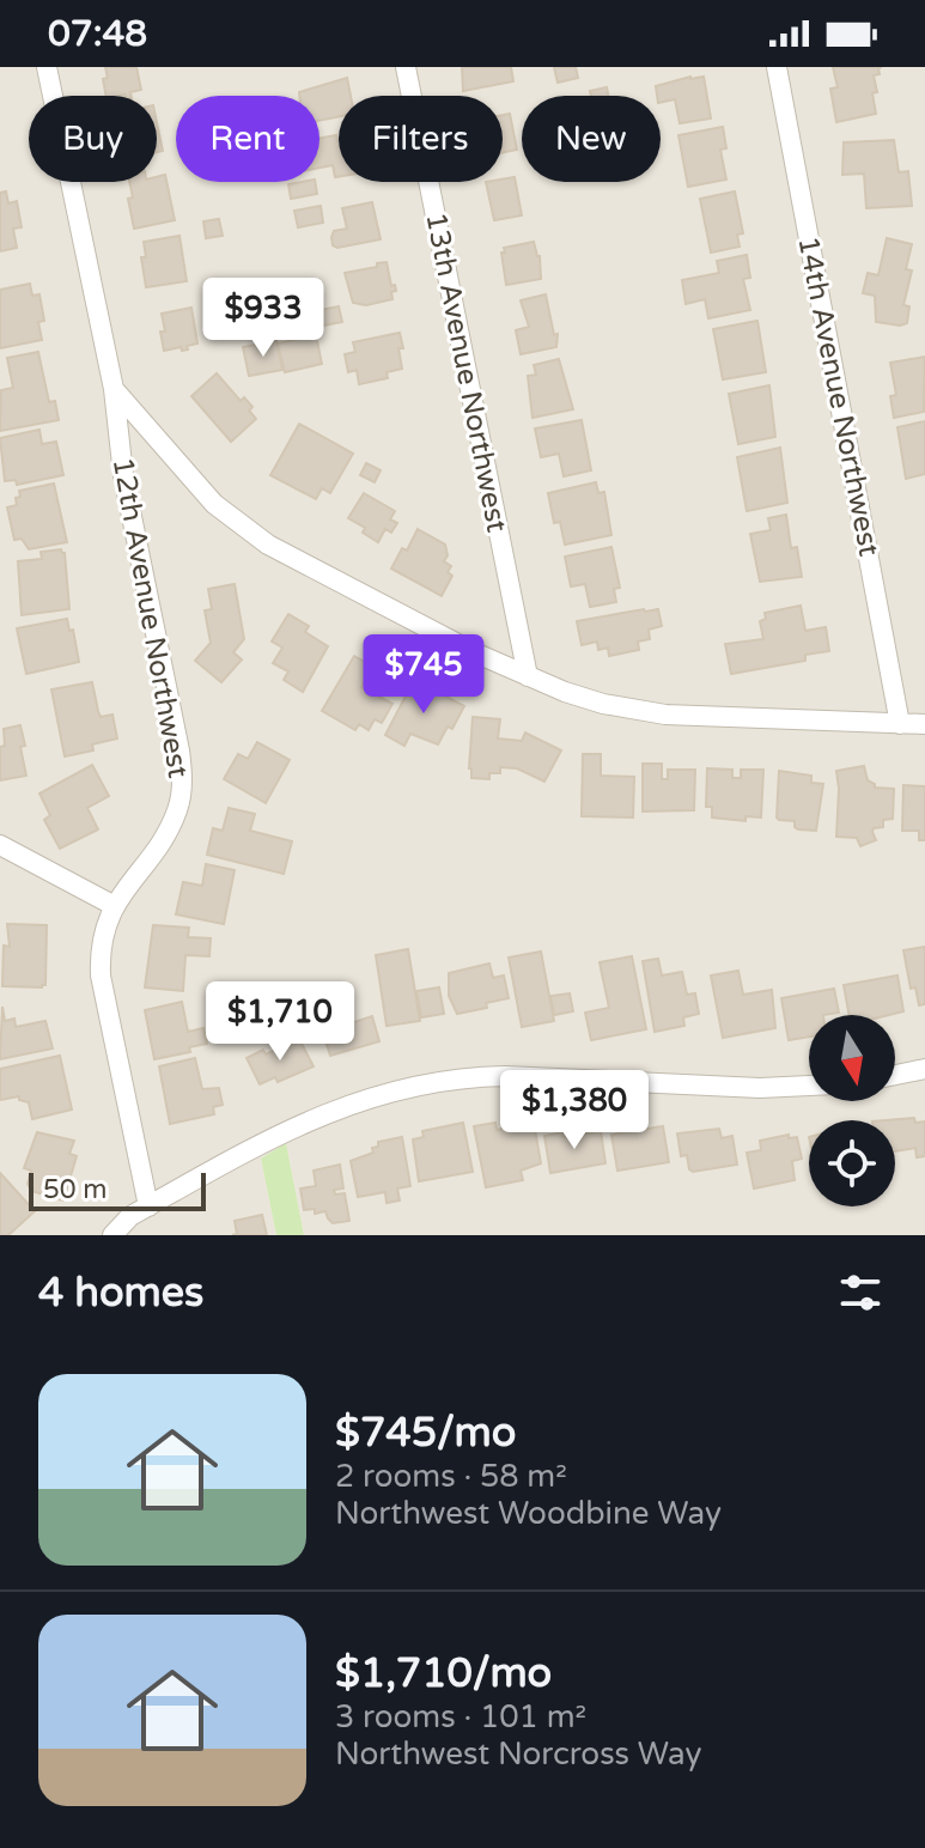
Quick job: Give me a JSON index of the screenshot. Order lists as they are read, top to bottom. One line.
{"streets":{"street":["13th Avenue Northwest","14th Avenue Northwest","12th Avenue Northwest"]},"scale_bar":"50 m","north":"bottom","page":{"status":"07:48","chip":["Buy","Rent","Filters","New"],"price":["$933","$745","$1,710","$1,380"],"scale":"50 m","heading":"4 homes","list":[{"name":"$745/mo","note":"2 rooms · 58 m² · Northwest Woodbine Way"},{"name":"$1,710/mo","note":"3 rooms · 101 m² · Northwest Norcross Way"}]}}
